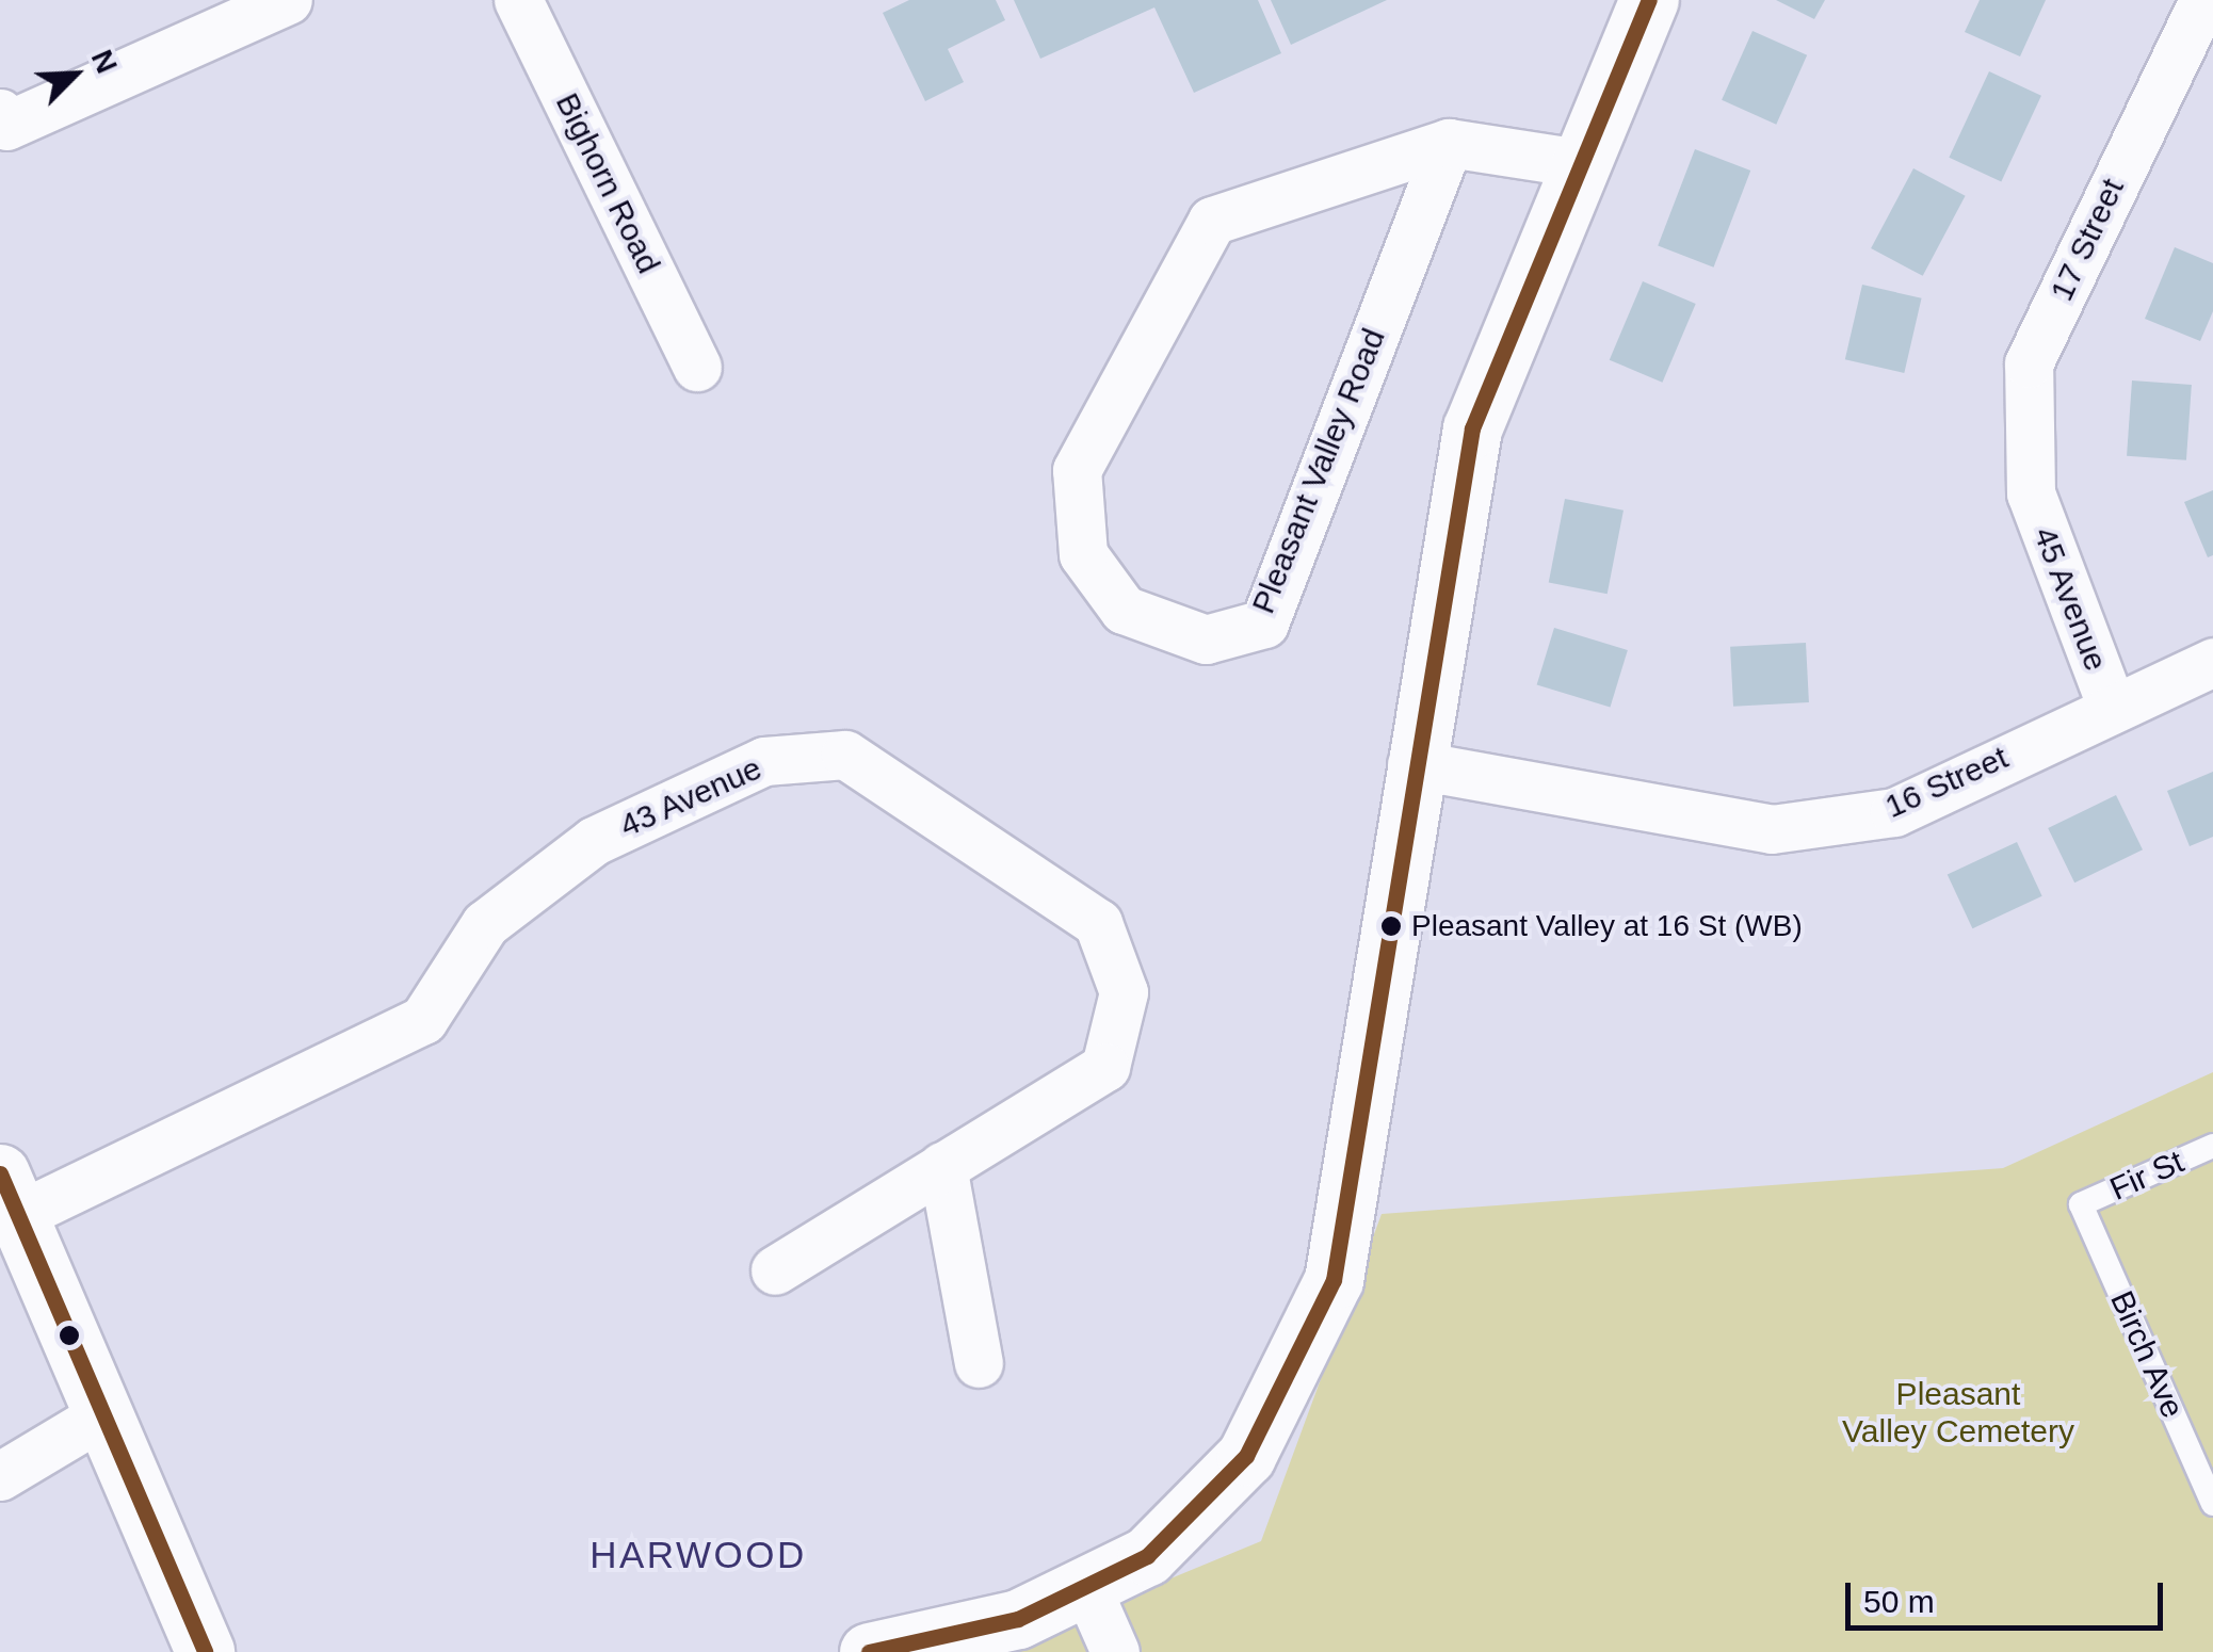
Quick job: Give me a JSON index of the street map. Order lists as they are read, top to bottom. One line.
{"streets":{"street":["Bighorn Road","17 Street","Pleasant Valley Road","45 Avenue","16 Street","43 Avenue"],"lane":["Fir St","Birch Ave"]},"crossings":[["17 Street","45 Avenue"],["45 Avenue","16 Street"],["Fir St","Birch Ave"]],"districts":["HARWOOD"],"parks":["Pleasant Valley Cemetery"],"places":["Pleasant Valley at 16 St (WB)"],"scale_bar":"50 m","north":"top right"}
